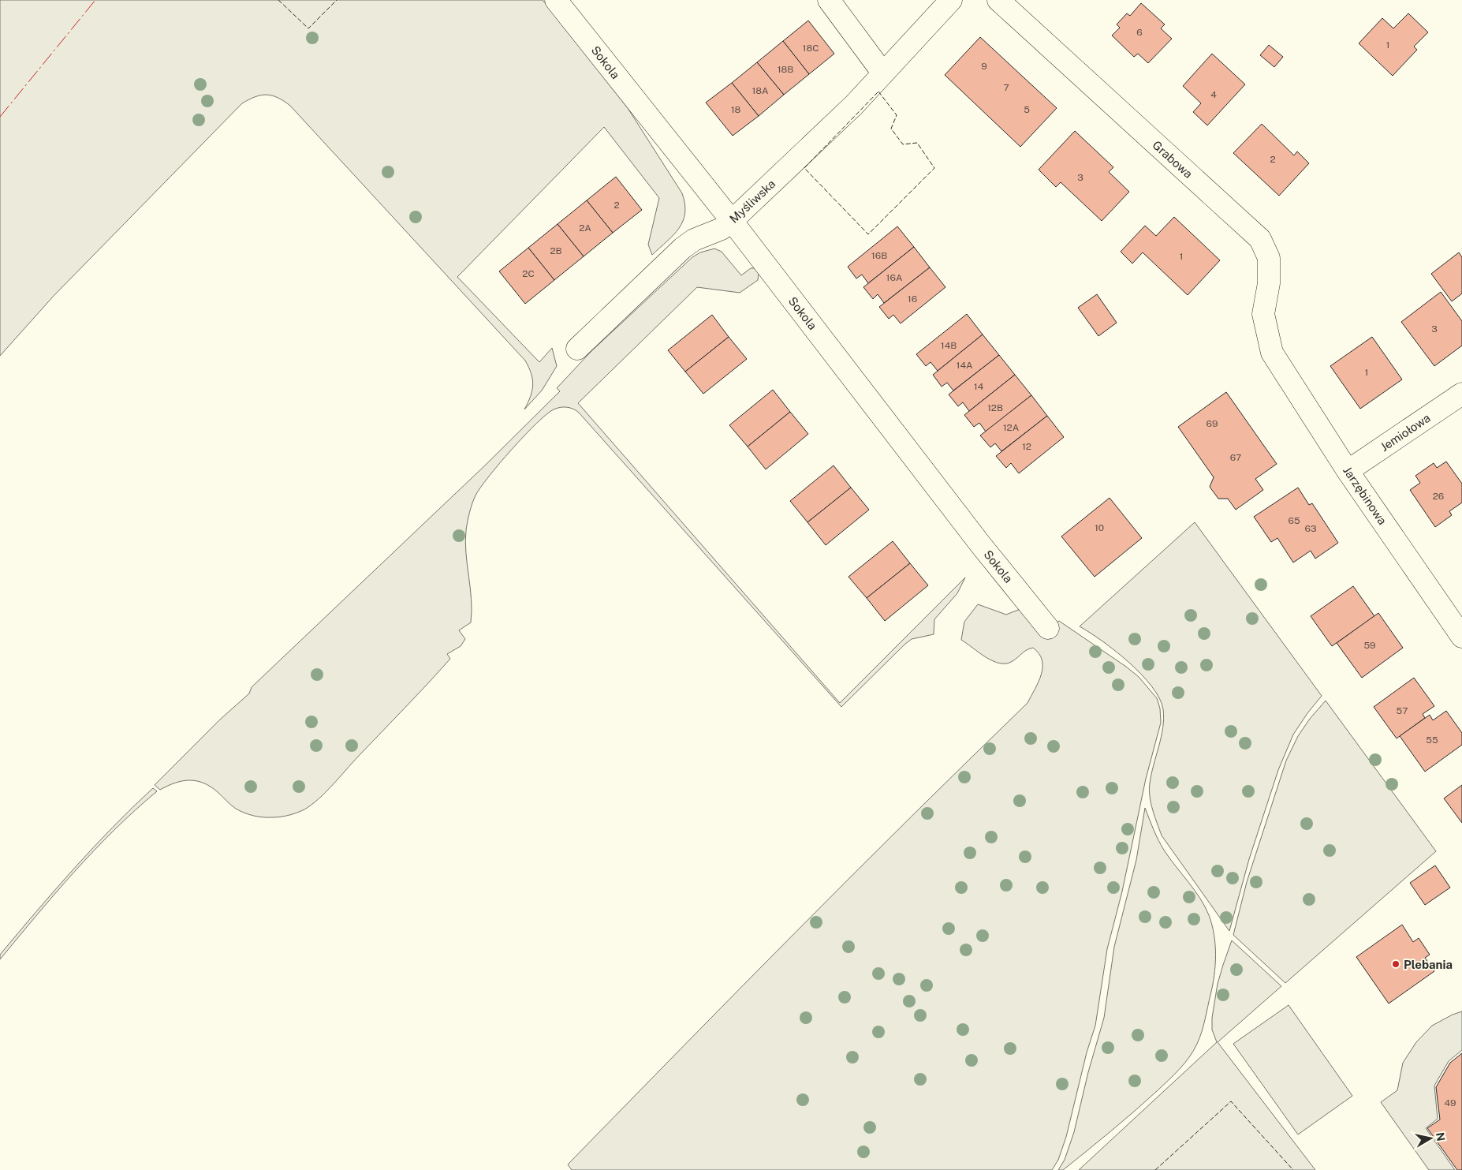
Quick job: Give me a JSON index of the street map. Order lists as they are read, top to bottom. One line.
{"streets":{"street":["Sokola","Grabowa","Myśliwska","Jemiołowa","Jarzębinowa"]},"crossings":[["Sokola","Myśliwska"],["Grabowa","Jarzębinowa"],["Jemiołowa","Jarzębinowa"]],"places":["Plebania"],"house_numbers":["6","1","18C","9","18B","7","18A","4","18","5","2","3","2","2A","2B","16B","1","2C","16A","16","3","14B","14A","1","14","12B","69","12A","12","67","26","65","10","63","59","57","55","49"],"north":"right"}
